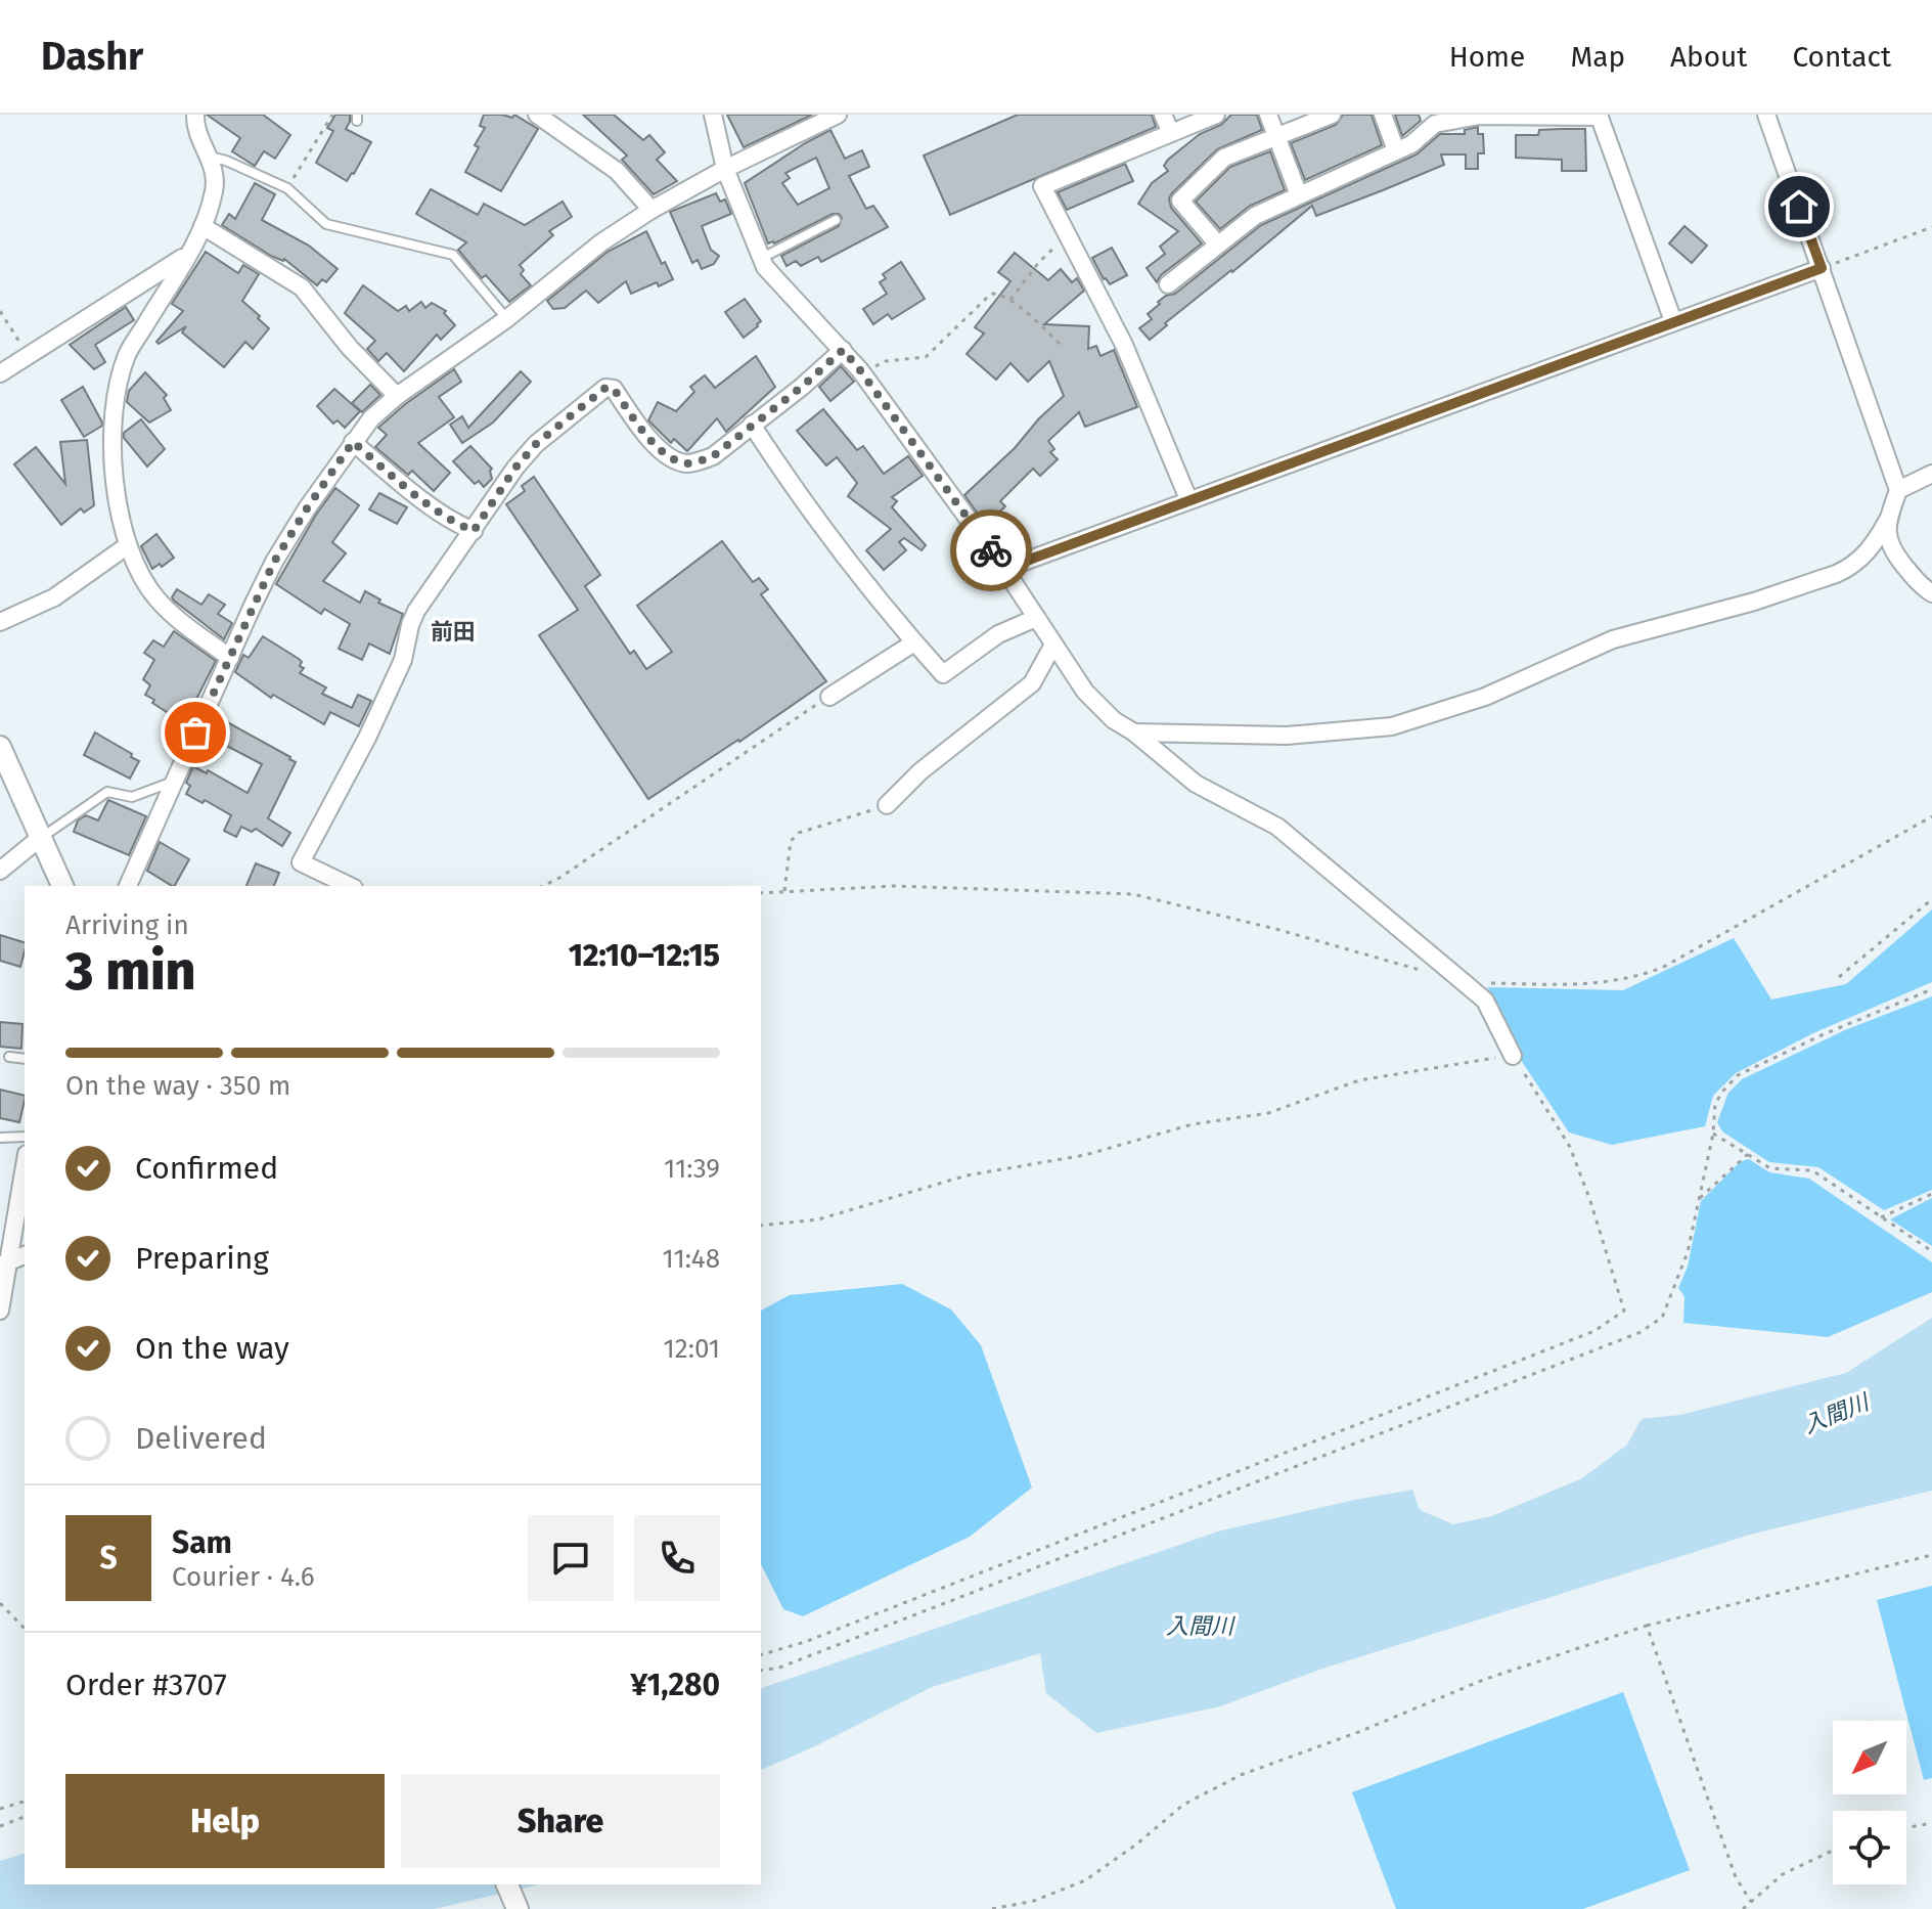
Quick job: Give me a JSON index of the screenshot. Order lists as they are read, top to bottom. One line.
{"districts":["前田"],"water":["入間川"],"north":"bottom left","page":{"header":"Dashr","nav":["Home","Map","About","Contact"],"heading":["3 min","Arriving in","12:10–12:15"],"panel":["Sam","Courier · 4.6","Order #3707","¥1,280"],"bar":"On the way · 350 m","list":[["Confirmed","11:39"],["Preparing","11:48"],["On the way","12:01"],"Delivered"],"round":"S","buttons":["Help","Share"]}}
